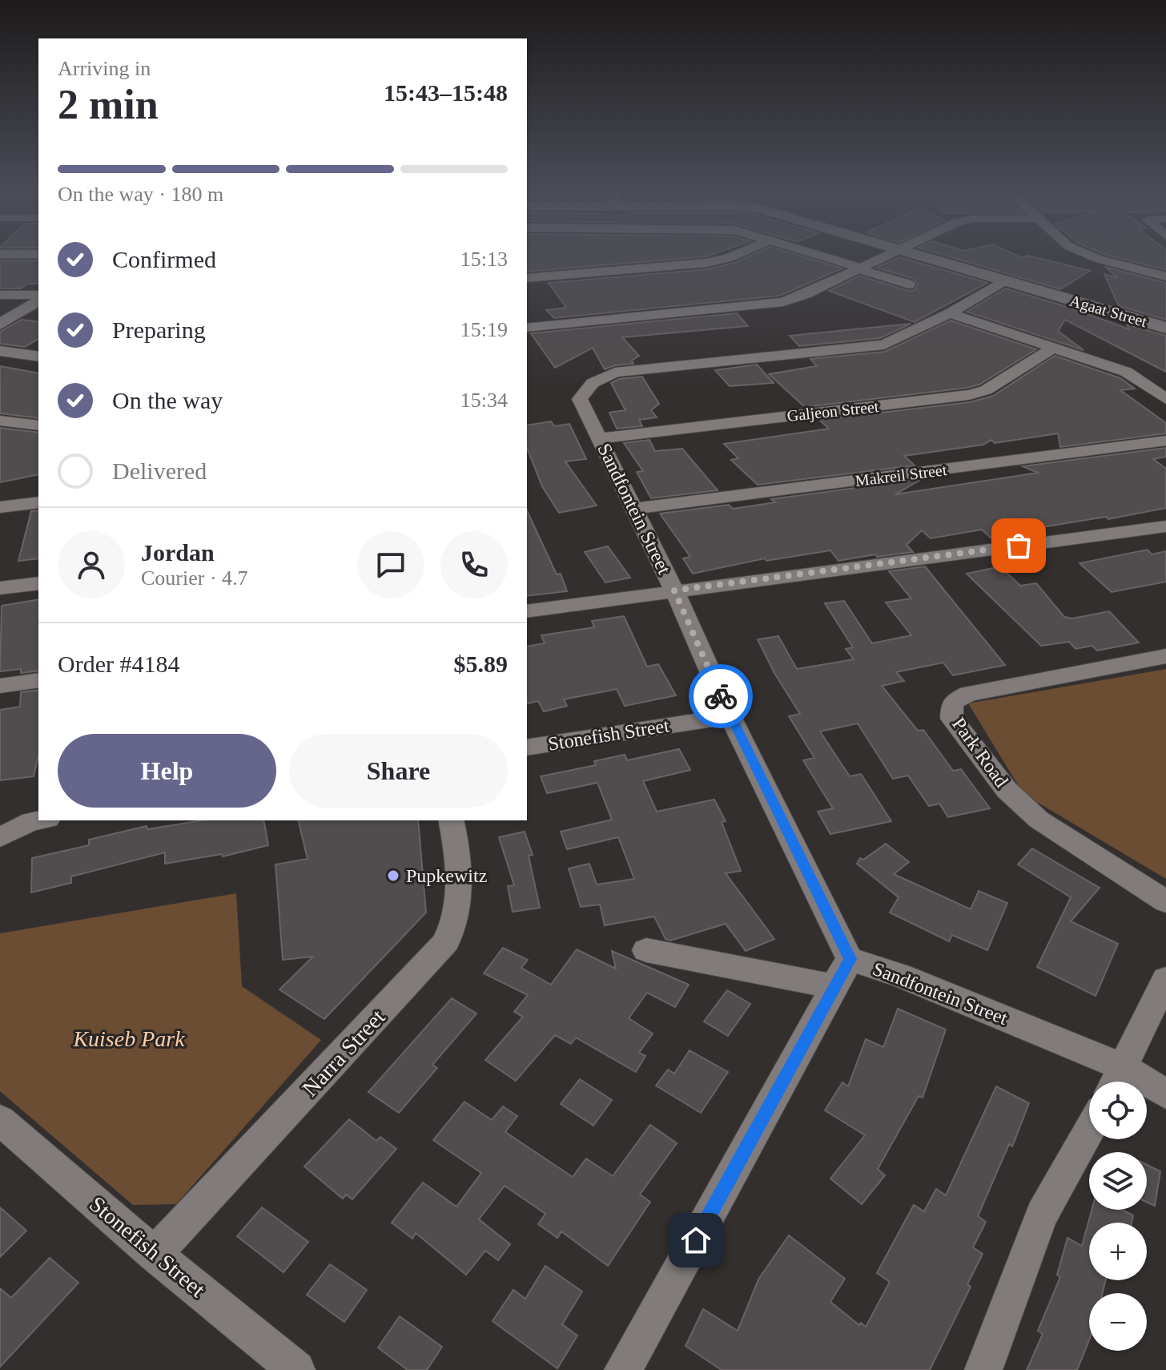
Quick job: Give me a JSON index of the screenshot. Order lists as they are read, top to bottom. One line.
{"streets":{"street":["Agaat Street","Galjeon Street","Makreil Street","Sandfontein Street","Stonefish Street","Park Road","Narra Street"]},"crossings":[["Agaat Street","Sandfontein Street"],["Galjeon Street","Sandfontein Street"],["Makreil Street","Sandfontein Street"],["Sandfontein Street","Stonefish Street"],["Stonefish Street","Narra Street"]],"parks":["Kuiseb Park"],"places":["Pupkewitz"],"page":{"heading":["2 min","Arriving in","15:43–15:48"],"panel":["Jordan","Courier · 4.7","Order #4184","$5.89"],"bar":"On the way · 180 m","list":[["Confirmed","15:13"],["Preparing","15:19"],["On the way","15:34"],"Delivered"],"buttons":["Help","Share"],"map_buttons":["+","−"]}}
